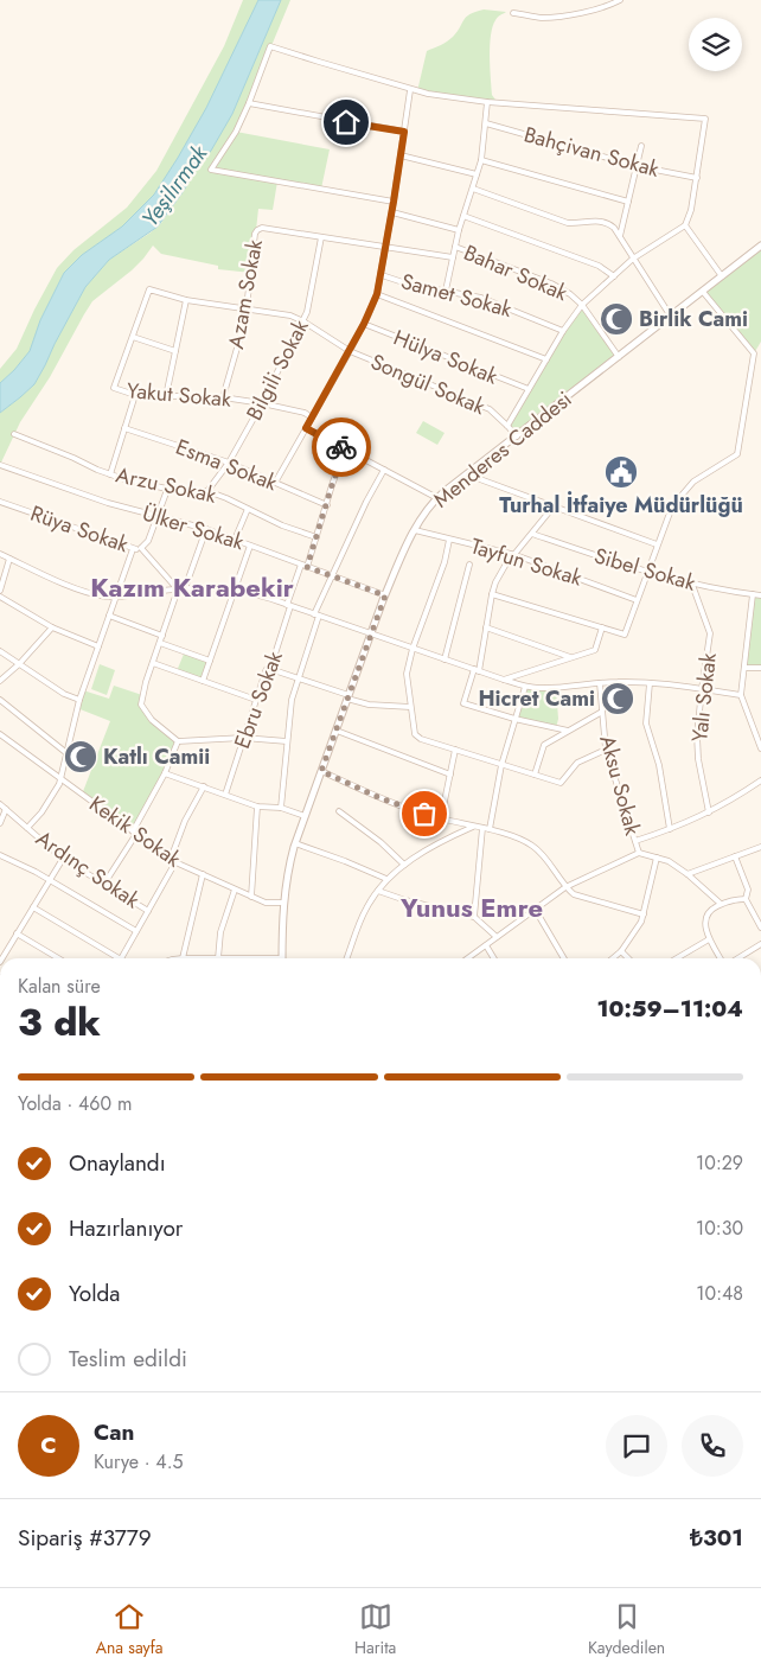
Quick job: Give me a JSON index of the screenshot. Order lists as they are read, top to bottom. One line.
{"streets":{"street":["Bahçivan Sokak","Bahar Sokak","Azam Sokak","Samet Sokak","Hülya Sokak","Bilgili Sokak","Songül Sokak","Yakut Sokak","Menderes Caddesi","Esma Sokak","Arzu Sokak","Ülker Sokak","Rüya Sokak","Tayfun Sokak","Sibel Sokak","Yalı Sokak","Ebru Sokak","Aksu Sokak","Kekik Sokak","Ardınç Sokak"]},"crossings":[["Bahar Sokak","Menderes Caddesi"],["Azam Sokak","Bilgili Sokak"],["Azam Sokak","Songül Sokak"],["Azam Sokak","Yakut Sokak"],["Bilgili Sokak","Songül Sokak"],["Bilgili Sokak","Yakut Sokak"],["Bilgili Sokak","Esma Sokak"],["Bilgili Sokak","Arzu Sokak"],["Songül Sokak","Yakut Sokak"],["Songül Sokak","Menderes Caddesi"],["Menderes Caddesi","Ülker Sokak"],["Menderes Caddesi","Tayfun Sokak"],["Menderes Caddesi","Kekik Sokak"],["Esma Sokak","Ebru Sokak"],["Arzu Sokak","Ebru Sokak"],["Ülker Sokak","Ebru Sokak"],["Sibel Sokak","Yalı Sokak"]],"districts":["Kazım Karabekir","Yunus Emre"],"water":["Yeşilırmak"],"places":{"mosque":["Birlik Cami","Hicret Cami","Katlı Camii"],"public building":["Turhal İtfaiye Müdürlüğü"]},"page":{"heading":["3 dk","Kalan süre","10:59–11:04"],"panel":["Can","Kurye · 4.5","Sipariş #3779","₺301"],"bar":"Yolda · 460 m","list":[["Onaylandı","10:29"],["Hazırlanıyor","10:30"],["Yolda","10:48"],"Teslim edildi"],"round":"C","tabs":["Ana sayfa","Harita","Kaydedilen"]}}
